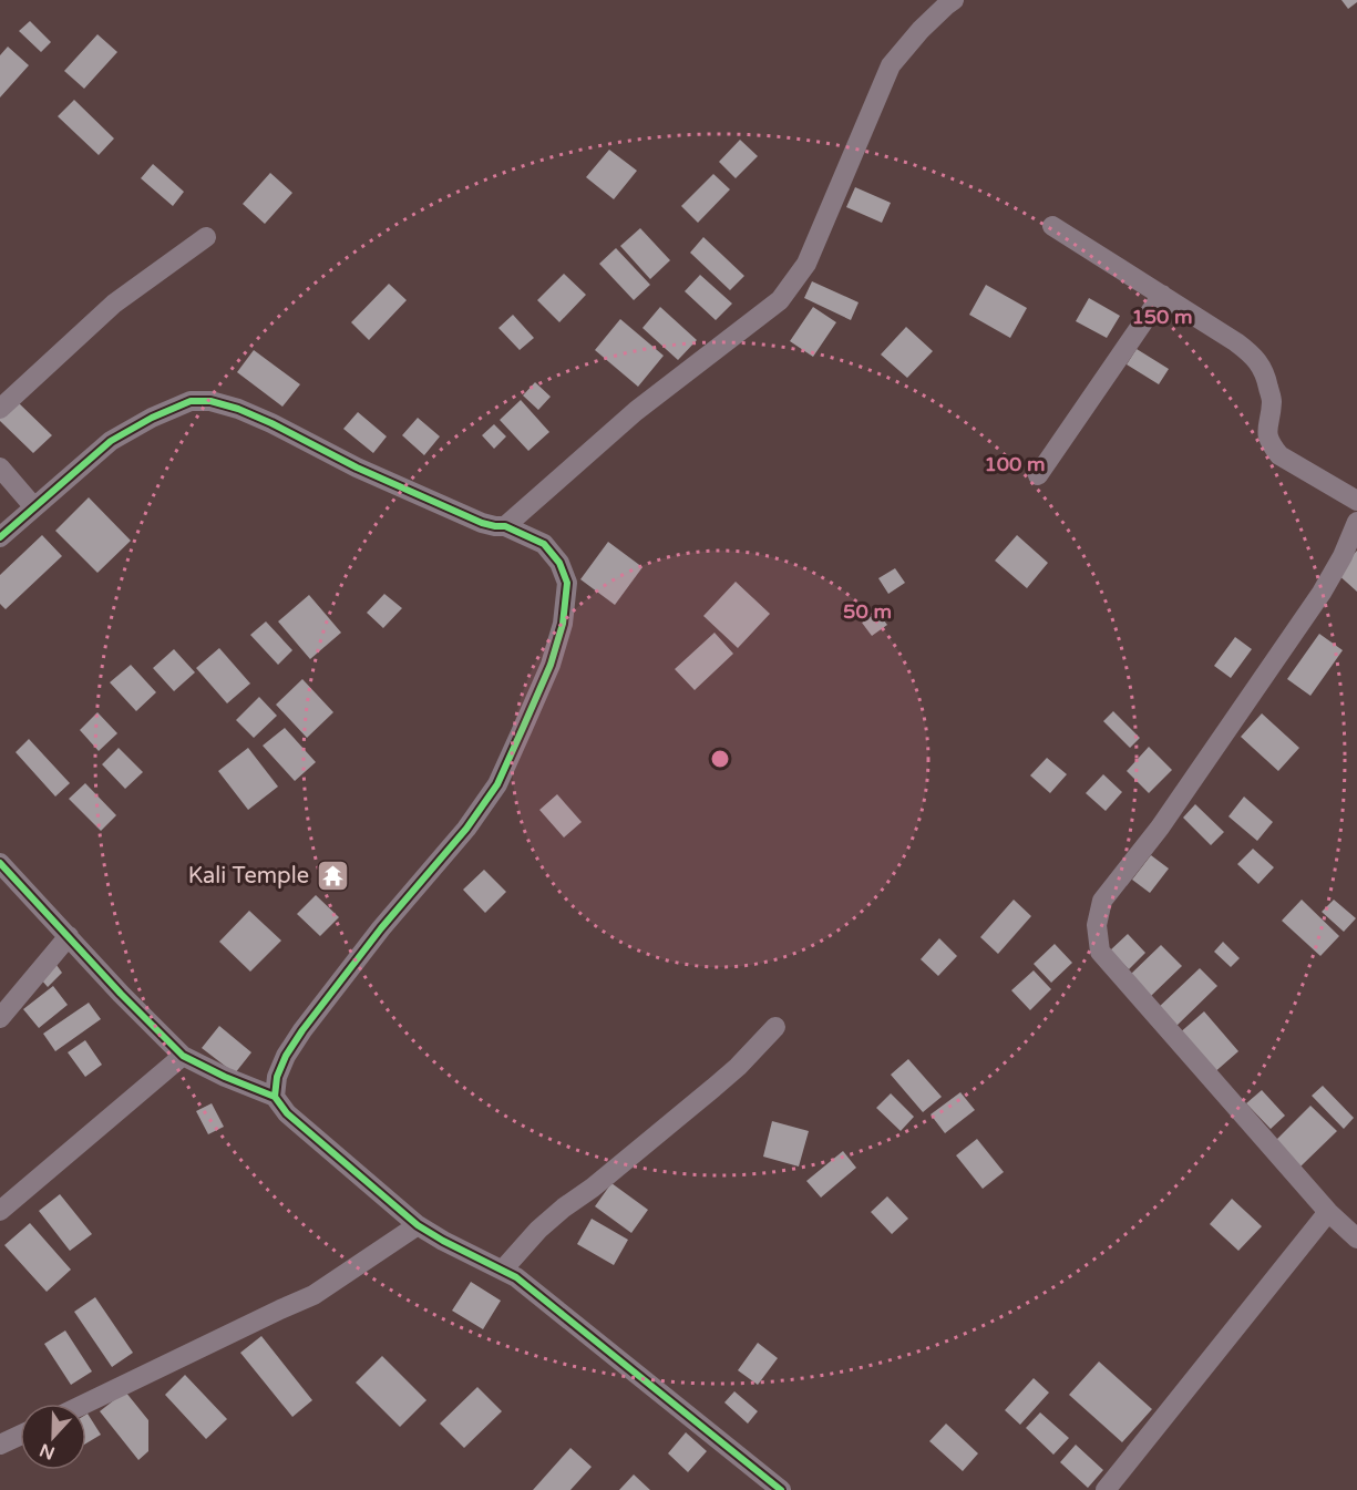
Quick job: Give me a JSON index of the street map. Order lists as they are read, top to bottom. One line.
{"places":{"temple":["Kali Temple"]},"north":"bottom","rings":["150 m","100 m","50 m"]}
